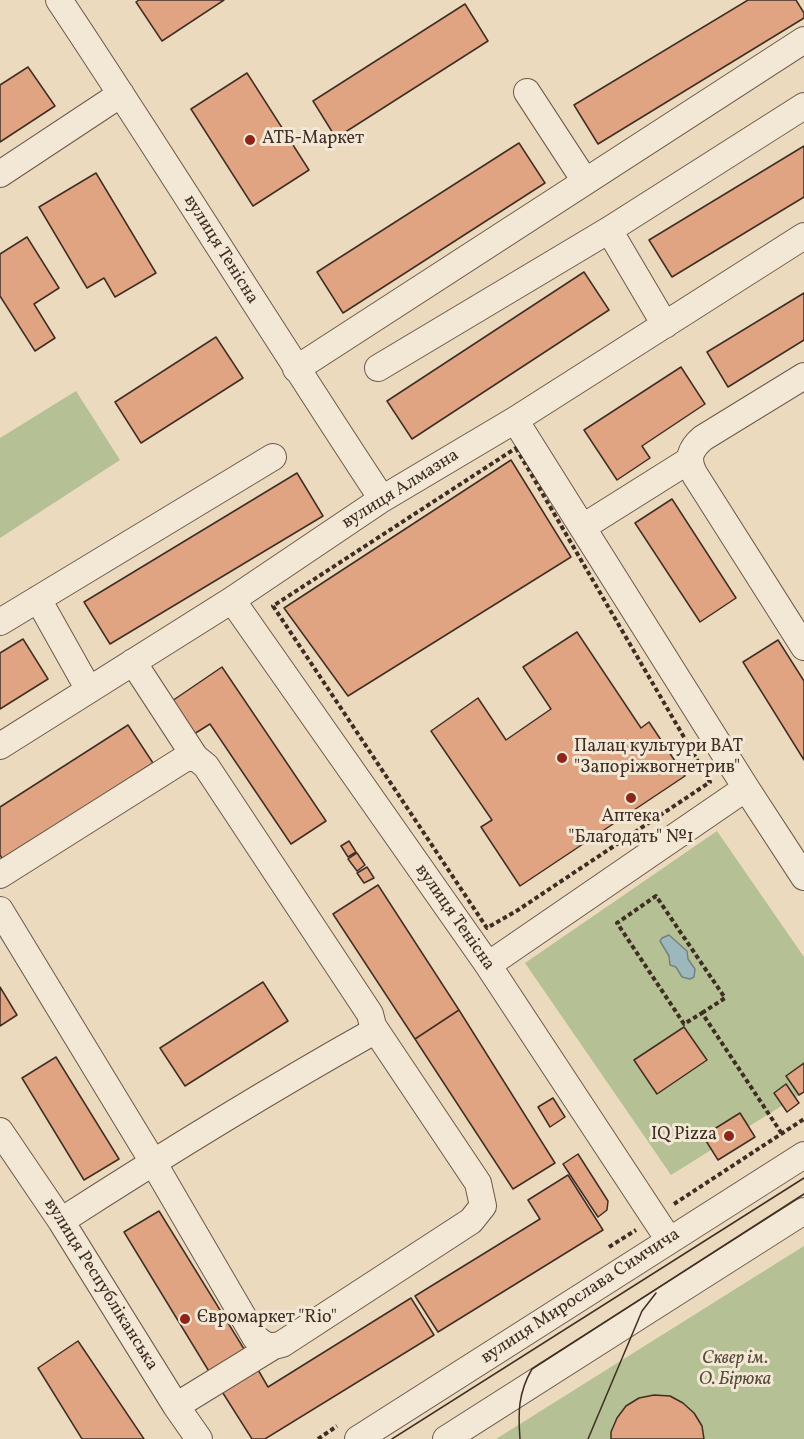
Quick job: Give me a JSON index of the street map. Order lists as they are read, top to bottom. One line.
{"streets":{"street":["вулиця Тенісна","вулиця Алмазна","вулиця Республіканська","вулиця Мирослава Симчича"]},"crossings":[["вулиця Тенісна","вулиця Алмазна"],["вулиця Тенісна","вулиця Мирослава Симчича"]],"parks":["Сквер ім. О. Бірюка"],"places":["АТБ-Маркет","Палац культури ВАТ \"Запоріжвогнетрив\"","Аптека \"Благодать\" №1","IQ Pіzza","Євромаркет \"Rio\""]}
